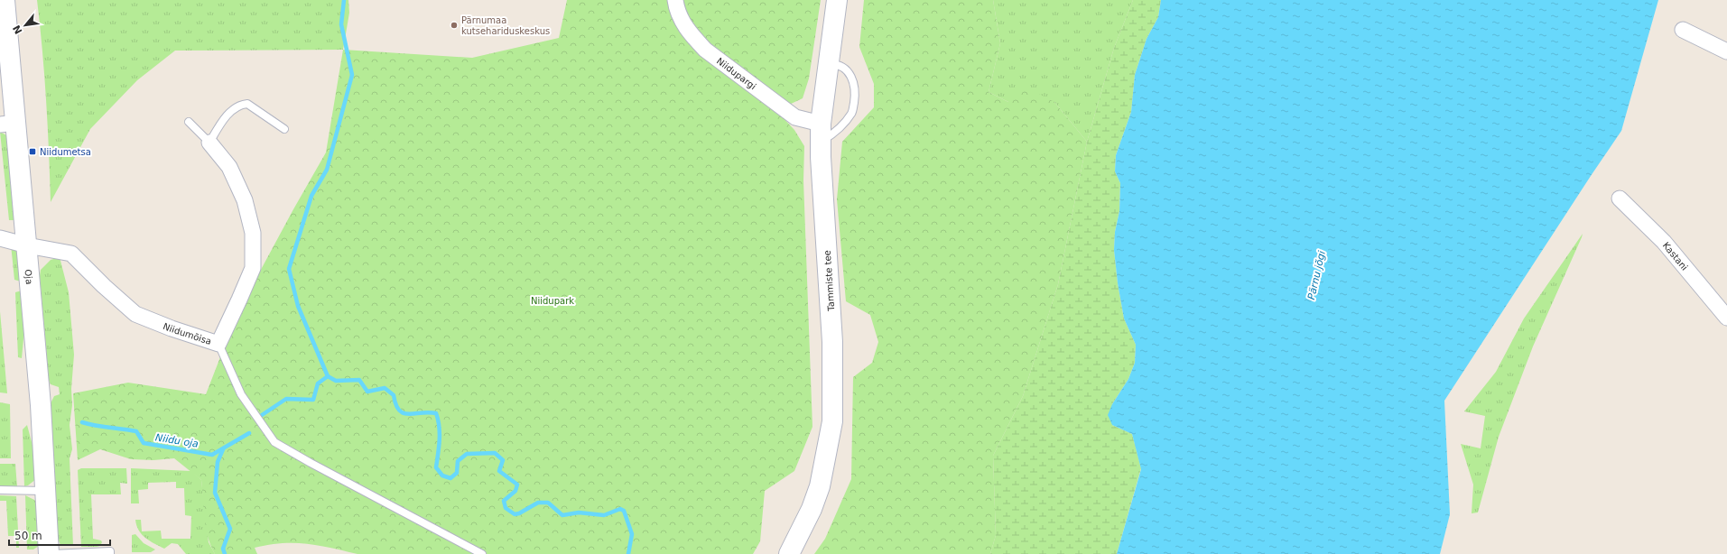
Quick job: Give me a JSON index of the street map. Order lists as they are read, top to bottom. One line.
{"streets":{"street":["Niidupargi","Kastani","Oja","Tammiste tee","Niidumõisa"]},"crossings":[["Niidupargi","Tammiste tee"],["Oja","Niidumõisa"]],"water":["Pärnu jõgi","Niidu oja"],"parks":["Niidupark"],"places":{"other":["Pärnumaa kutsehariduskeskus"],"transit":["Niidumetsa"]},"scale_bar":"50 m","north":"bottom left"}
